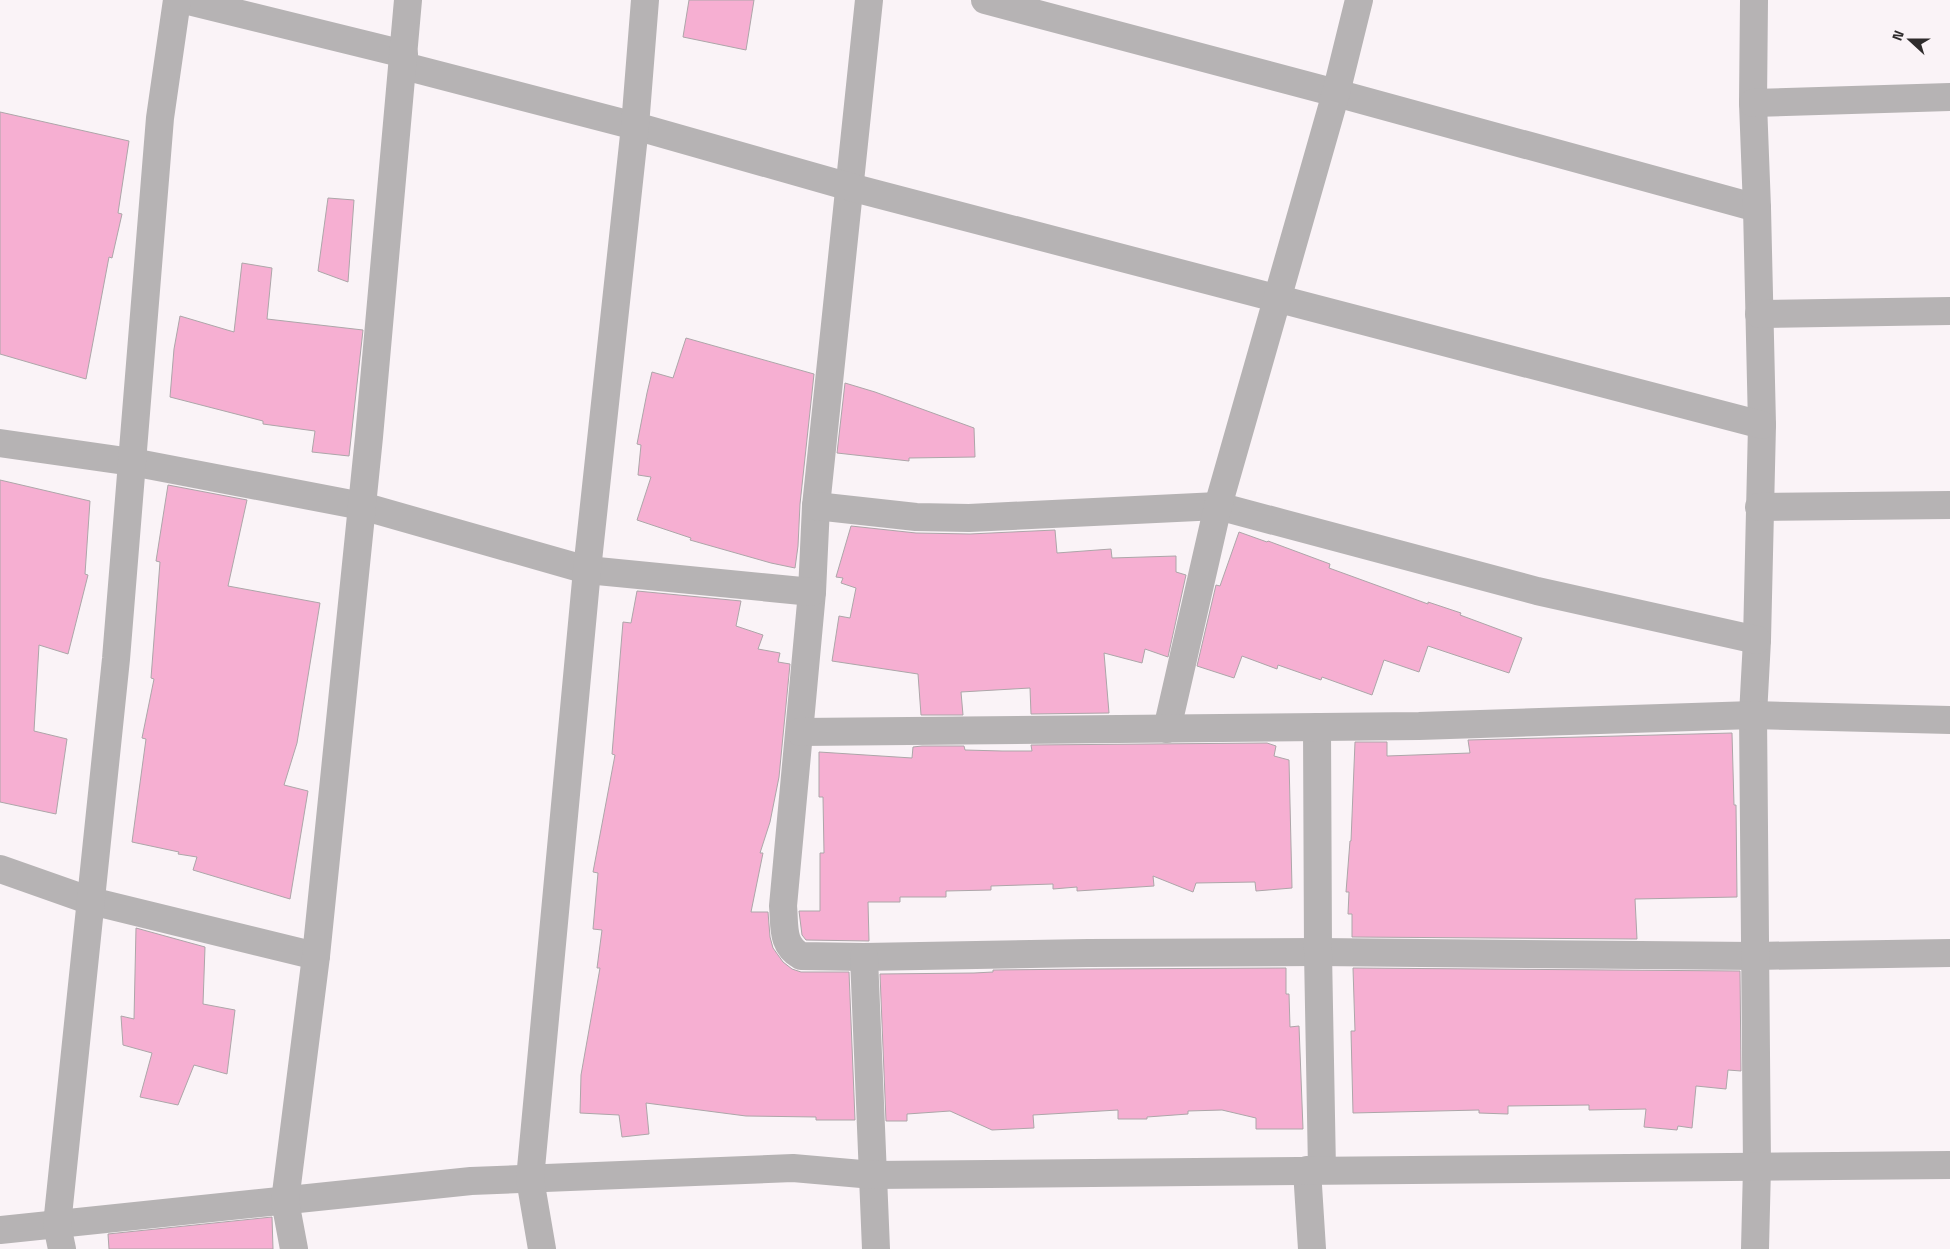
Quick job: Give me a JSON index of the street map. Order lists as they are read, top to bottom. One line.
{"north":"left"}
